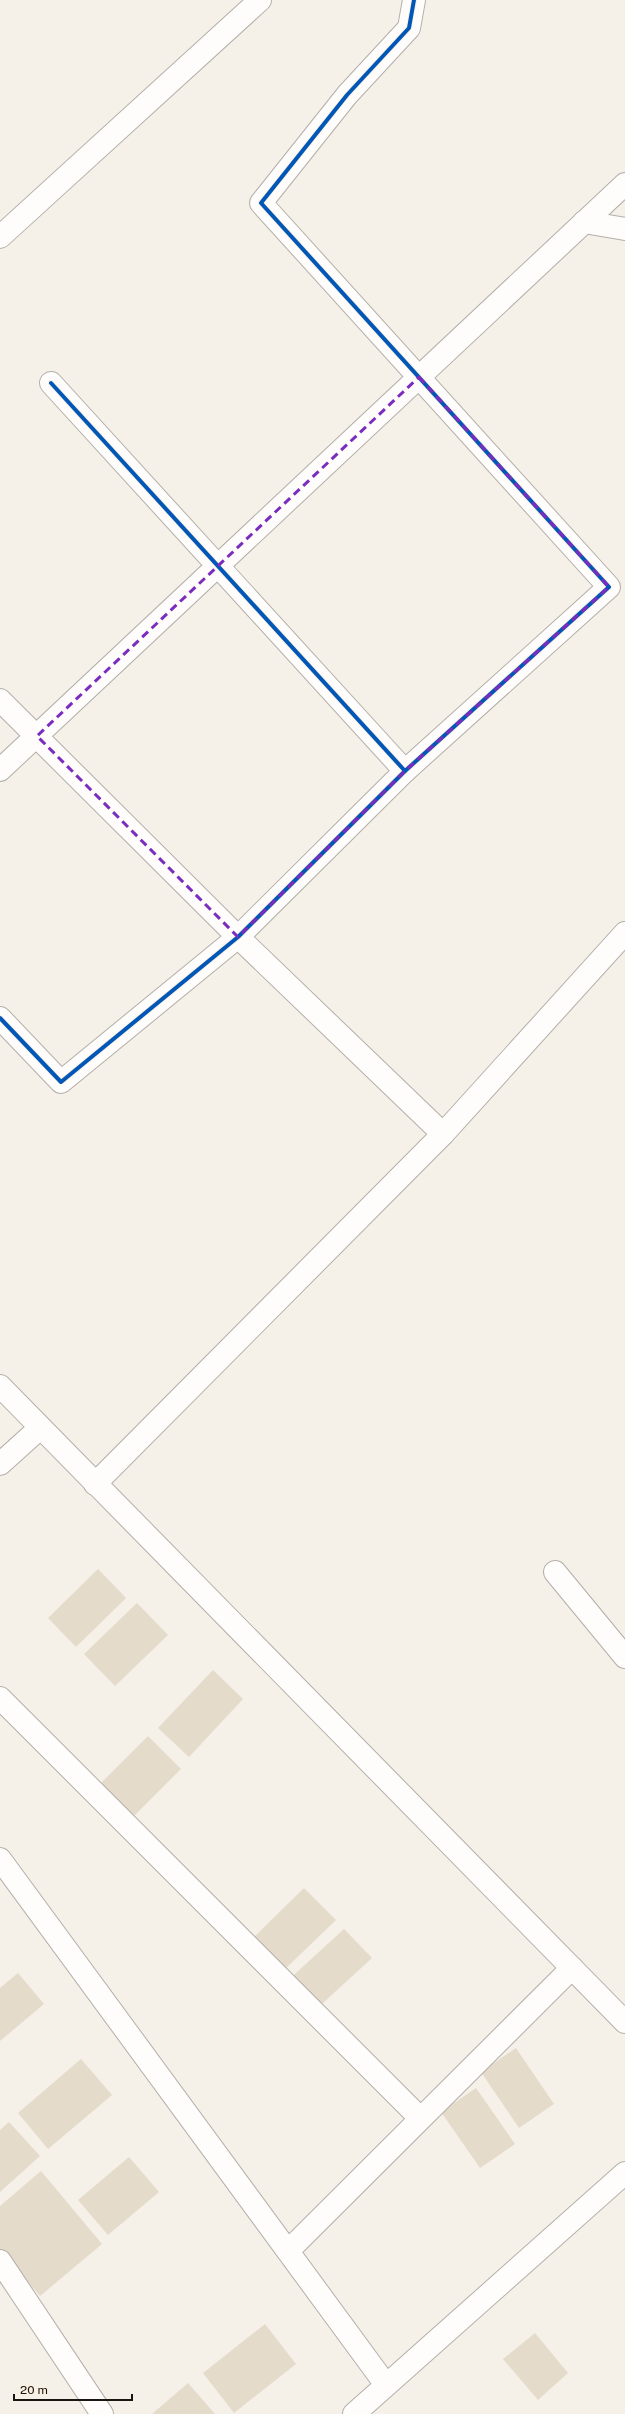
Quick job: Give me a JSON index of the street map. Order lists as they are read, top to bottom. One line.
{"scale_bar":"20 m"}
